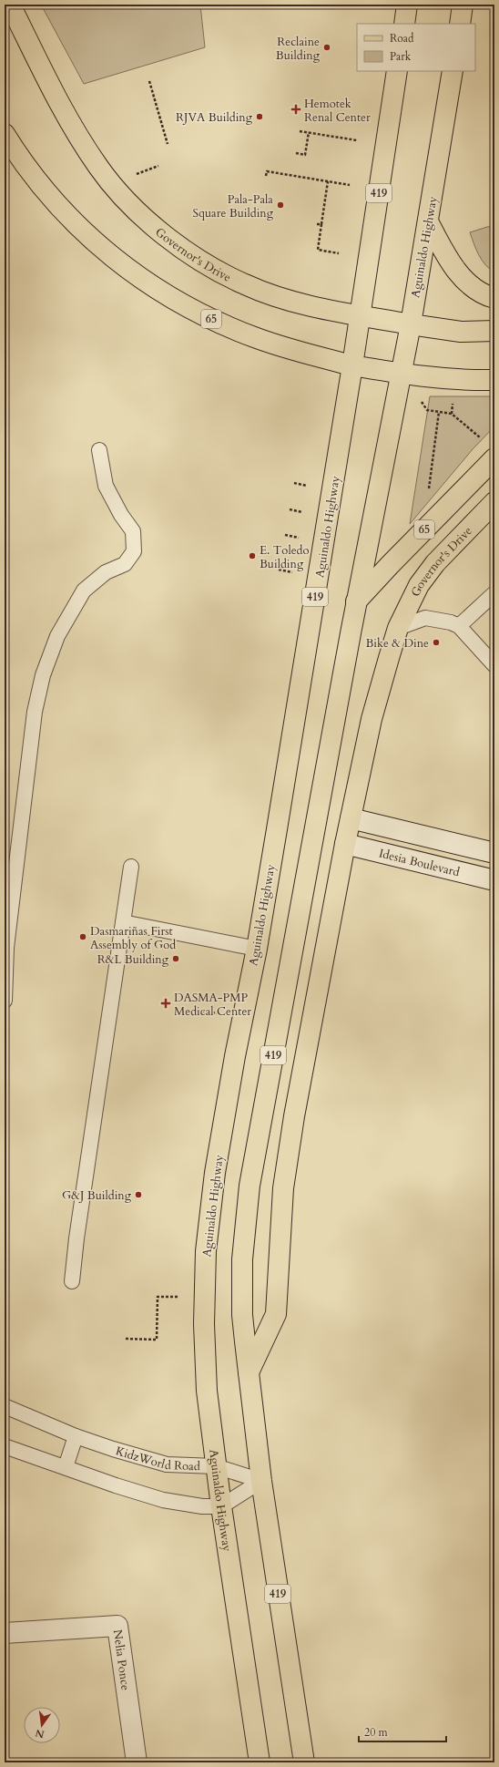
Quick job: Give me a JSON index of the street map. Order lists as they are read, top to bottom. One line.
{"streets":{"main road":["419","Aguinaldo Highway","Governor's Drive","65"],"street":["Idesia Boulevard","Nelia Ponce"],"lane":["KidzWorld Road"]},"crossings":[["419","Aguinaldo Highway"],["419","Governor's Drive"],["419","Idesia Boulevard"],["Aguinaldo Highway","Governor's Drive"],["Aguinaldo Highway","65"],["Aguinaldo Highway","KidzWorld Road"]],"places":{"other":["Reclaine Building","RJVA Building","Pala-Pala Square Building","E. Toledo Building","Bike & Dine","Dasmariñas First Assembly of God","R&L Building","G&J Building"],"health":["Hemotek Renal Center","DASMA-PMP Medical Center"]},"legend":["Road","Park"],"scale_bar":"20 m","north":"bottom"}
